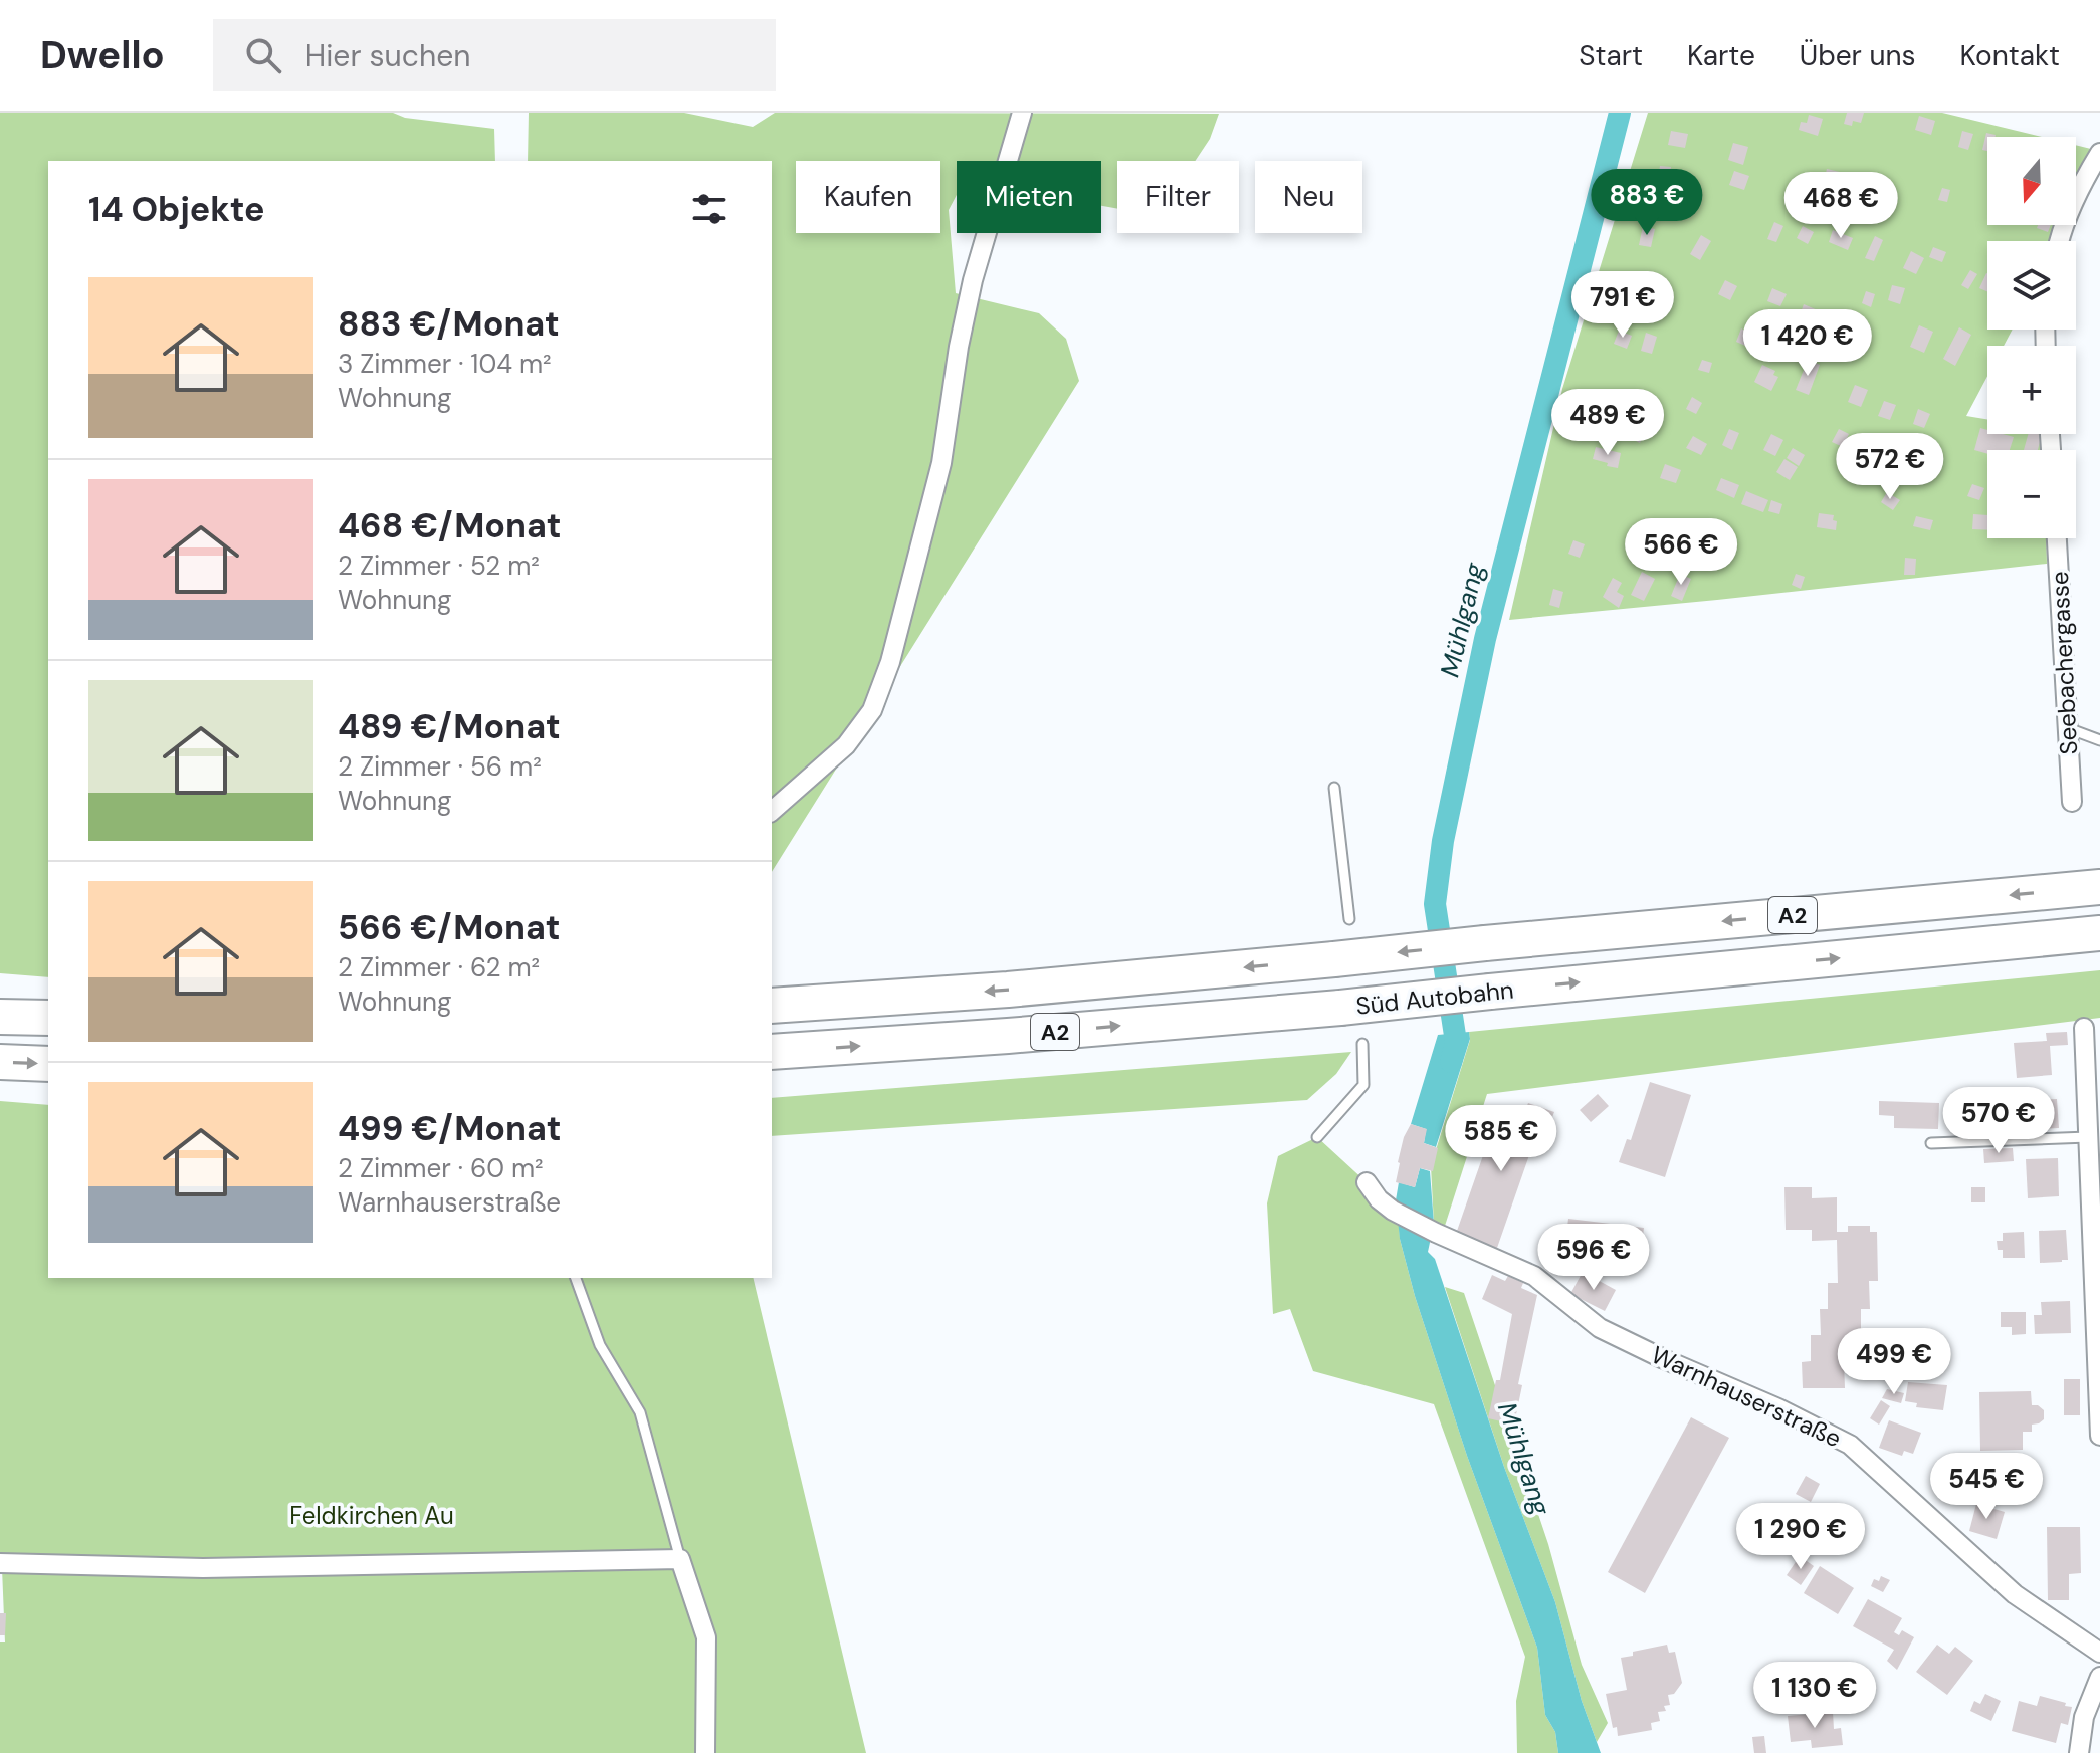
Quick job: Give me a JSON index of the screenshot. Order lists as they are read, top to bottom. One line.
{"streets":{"highway":["A2","Süd Autobahn"],"street":["Seebachergasse","Warnhauserstraße"]},"water":["Mühlgang"],"parks":["Feldkirchen Au"],"north":"bottom","page":{"header":"Dwello","search":"Hier suchen","nav":["Start","Karte","Über uns","Kontakt"],"map_buttons":["+","−"],"chip":["Kaufen","Mieten","Filter","Neu"],"heading":"14 Objekte","price":["883 €","468 €","791 €","1 420 €","489 €","572 €","566 €","570 €","585 €","596 €","499 €","545 €","1 290 €","1 130 €"],"list":[{"name":"883 €/Monat","note":"3 Zimmer · 104 m² · Wohnung"},{"name":"468 €/Monat","note":"2 Zimmer · 52 m² · Wohnung"},{"name":"489 €/Monat","note":"2 Zimmer · 56 m² · Wohnung"},{"name":"566 €/Monat","note":"2 Zimmer · 62 m² · Wohnung"},{"name":"499 €/Monat","note":"2 Zimmer · 60 m² · Warnhauserstraße"}]}}
